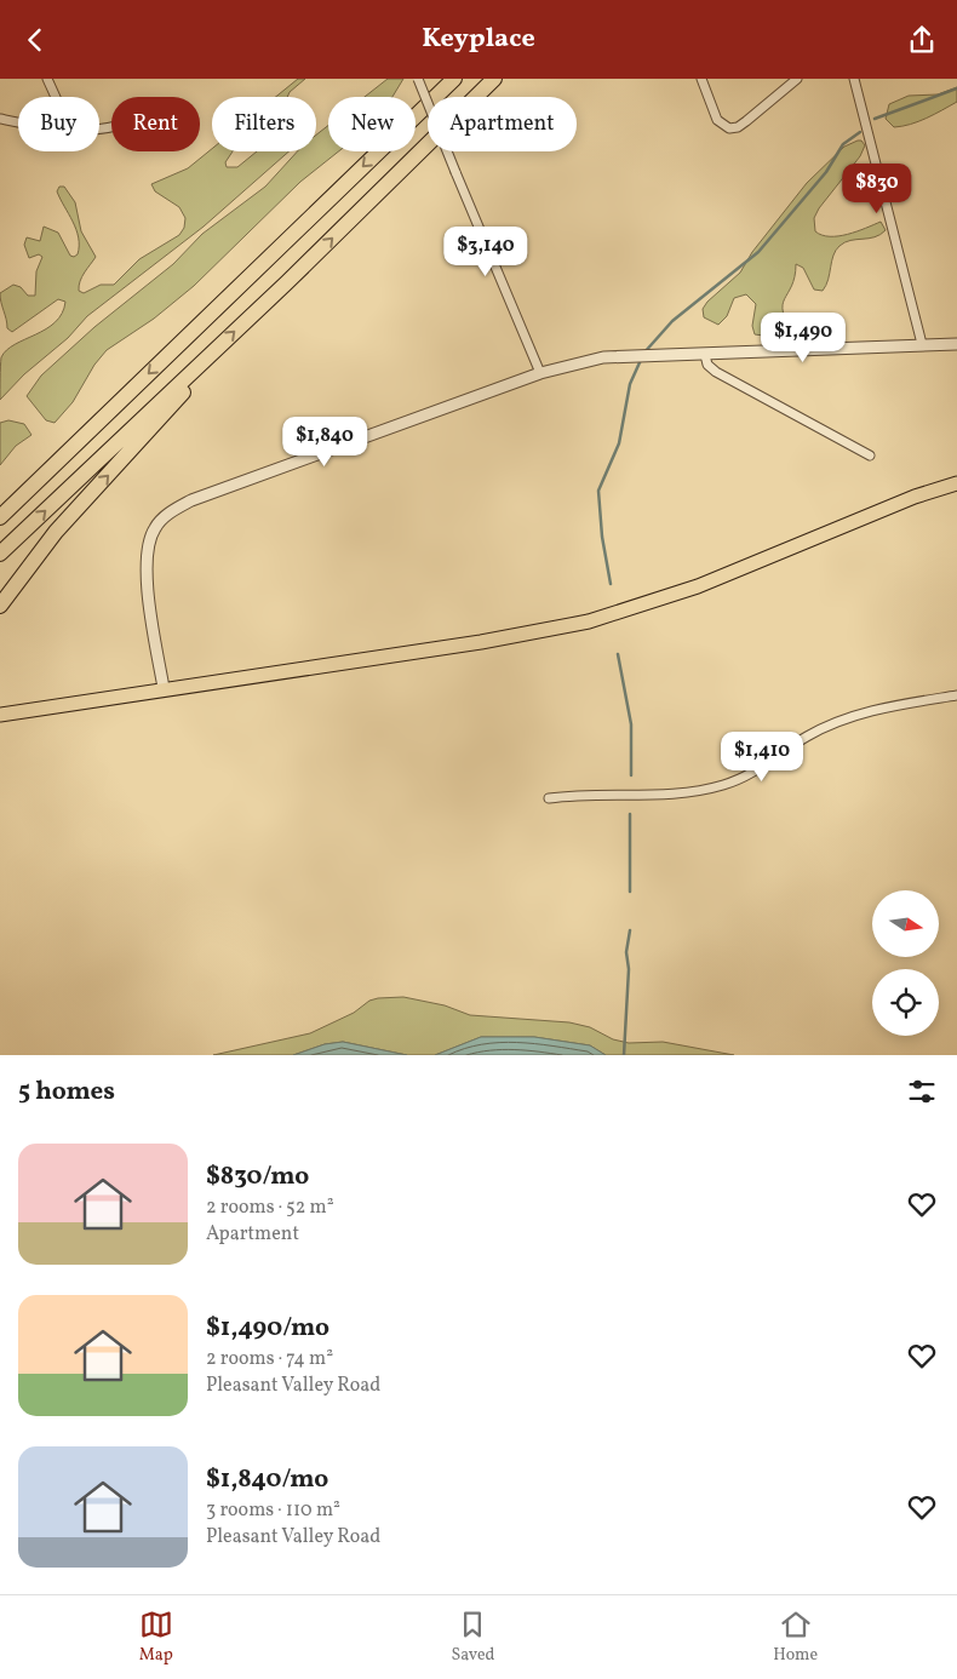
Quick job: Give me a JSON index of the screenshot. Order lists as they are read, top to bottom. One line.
{"north":"right","page":{"header":"Keyplace","chip":["Buy","Rent","Filters","New","Apartment"],"price":["$830","$3,140","$1,490","$1,840","$1,410"],"heading":"5 homes","list":[{"name":"$830/mo","note":"2 rooms · 52 m² · Apartment"},{"name":"$1,490/mo","note":"2 rooms · 74 m² · Pleasant Valley Road"},{"name":"$1,840/mo","note":"3 rooms · 110 m² · Pleasant Valley Road"}],"tabs":["Map","Saved","Home"]}}
